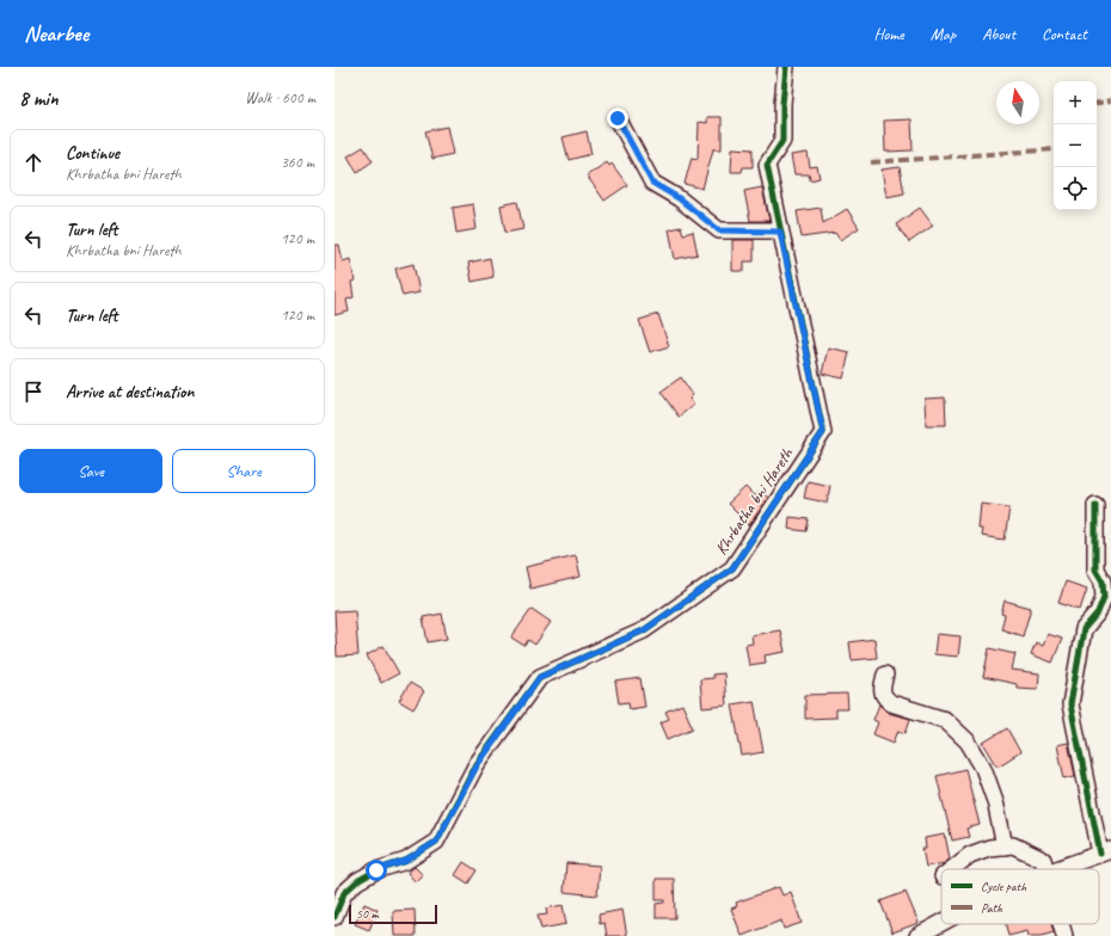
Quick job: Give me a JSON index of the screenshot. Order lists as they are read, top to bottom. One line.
{"streets":{"street":["Khrbatha bni Hareth"]},"legend":["Cycle path","Path"],"scale_bar":"50 m","north":"top","page":{"header":"Nearbee","nav":["Home","Map","About","Contact"],"heading":["8 min","Walk · 600 m"],"map_buttons":["+","−"],"list":[["Continue","Khrbatha bni Hareth","360 m"],["Turn left","Khrbatha bni Hareth","120 m"],["Turn left","120 m"],"Arrive at destination"],"buttons":["Save","Share"],"scale":"50 m"}}
